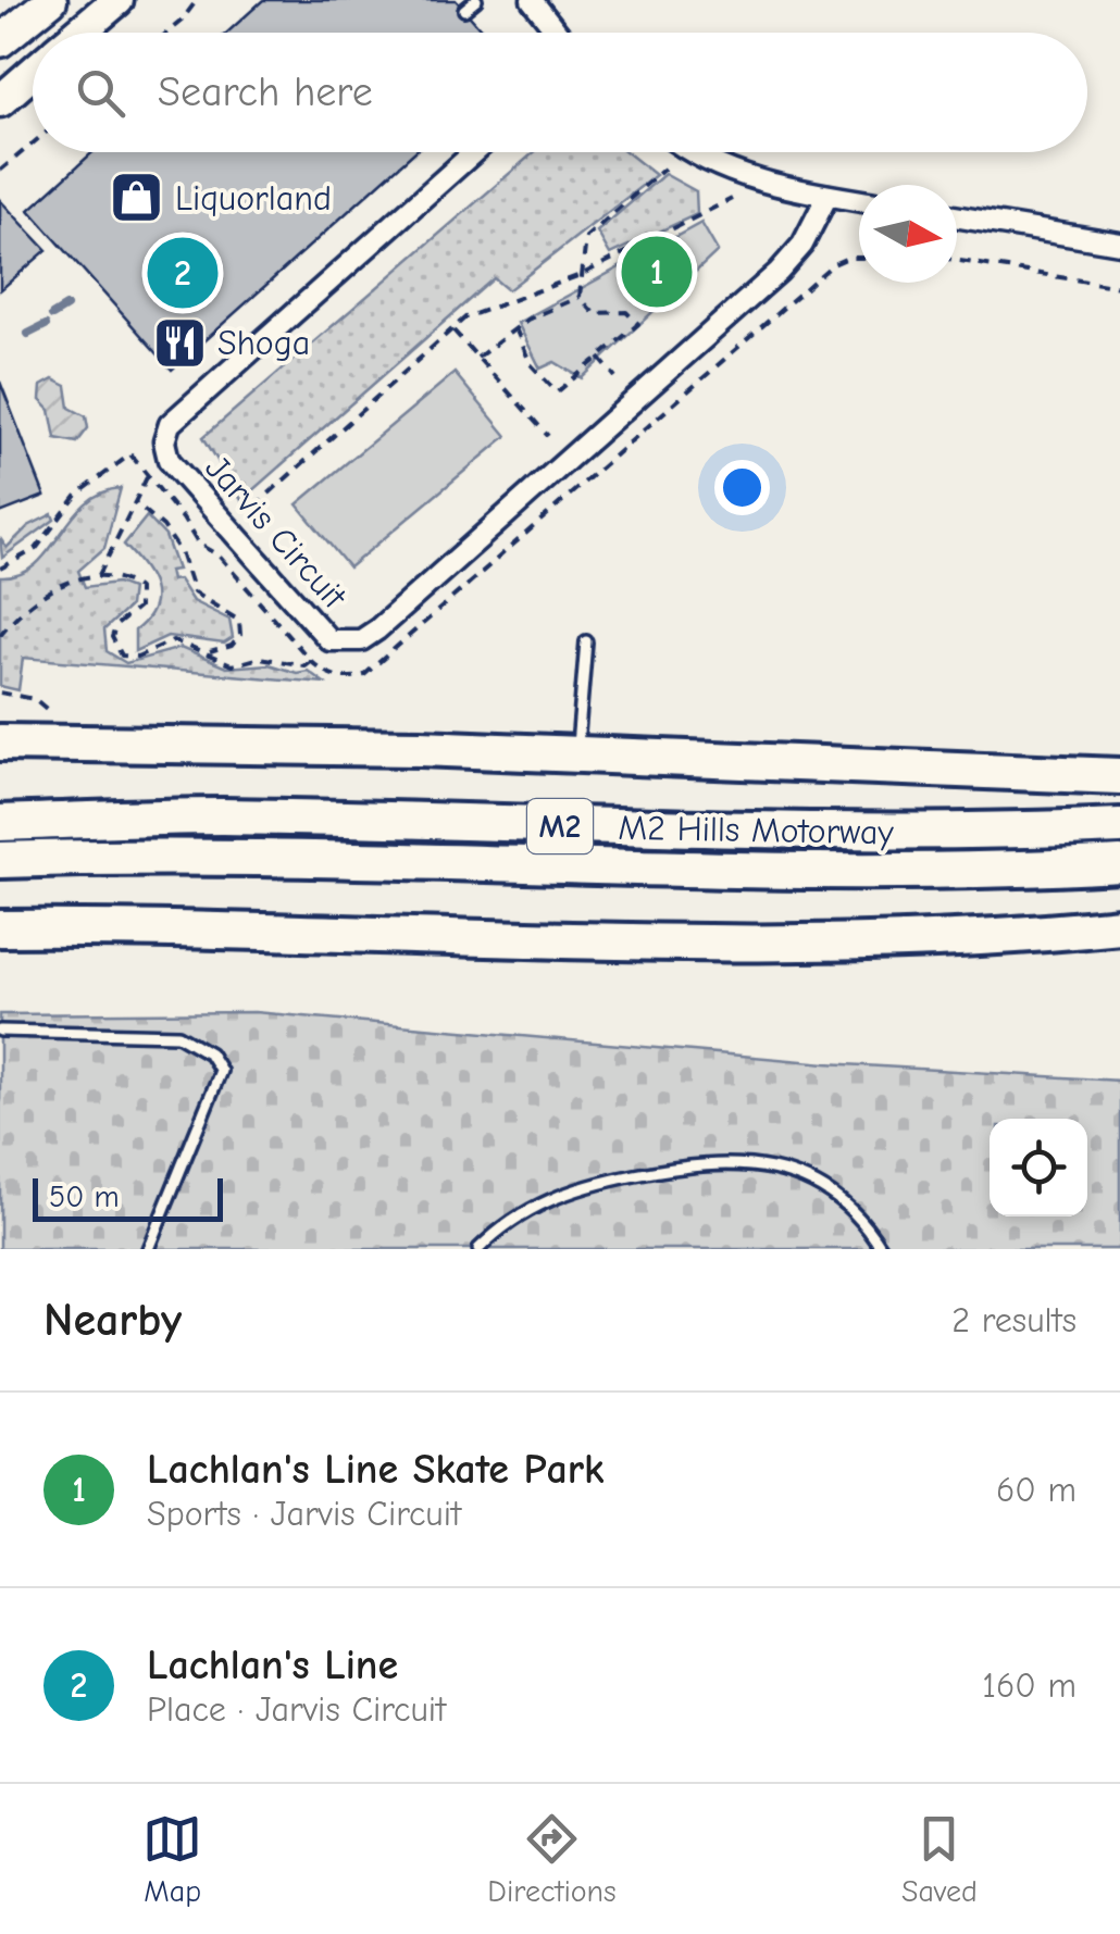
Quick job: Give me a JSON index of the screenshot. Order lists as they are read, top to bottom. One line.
{"streets":{"highway":["M2","M2 Hills Motorway"],"street":["Jarvis Circuit"]},"places":{"shop":["Liquorland"],"restaurant":["Shoga"]},"scale_bar":"50 m","north":"right","page":{"search":"Search here","pins":["1","2"],"scale":"50 m","heading":["Nearby","2 results"],"list":[{"mark":"1","name":"Lachlan's Line Skate Park","note":"Sports · Jarvis Circuit","value":"60 m"},{"mark":"2","name":"Lachlan's Line","note":"Place · Jarvis Circuit","value":"160 m"}],"nav":["Map","Directions","Saved"]}}
